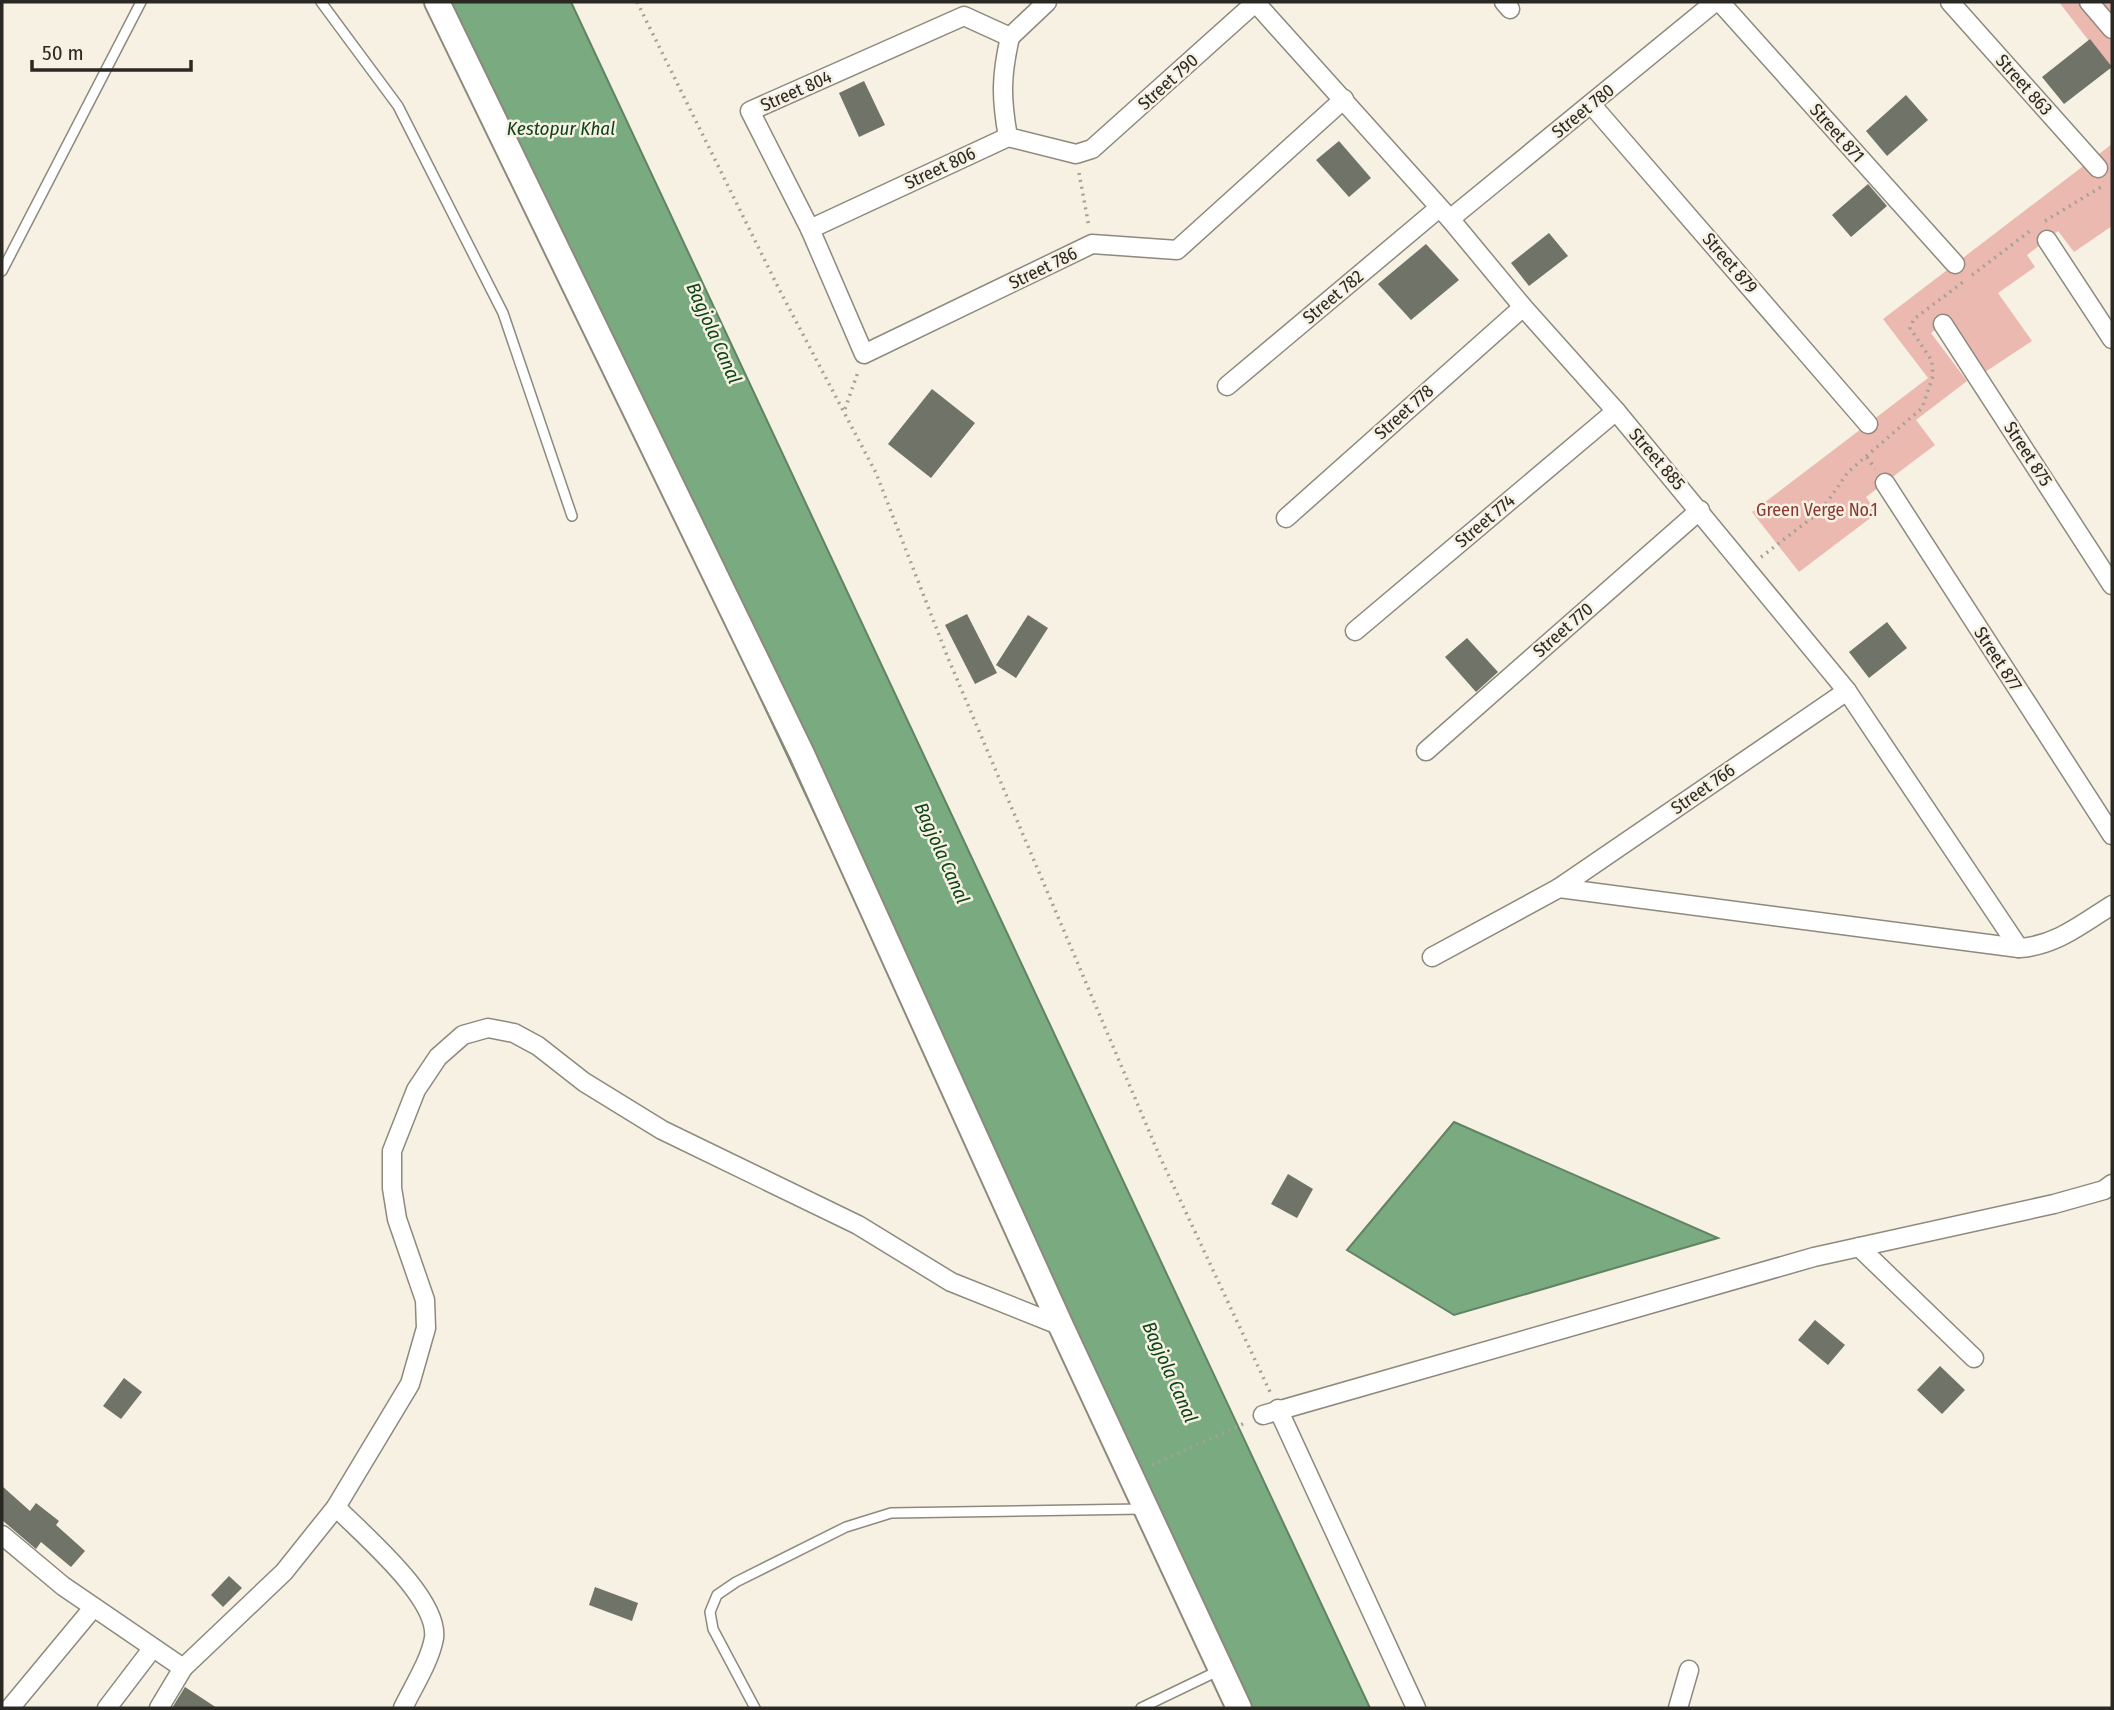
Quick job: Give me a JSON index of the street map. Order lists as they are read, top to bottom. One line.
{"streets":{"street":["Street 790","Street 863","Street 804","Street 780","Street 871","Street 806","Street 879","Street 786","Street 782","Street 778","Street 875","Street 885","Street 774","Street 770","Street 877","Street 766"]},"crossings":[["Street 790","Street 885"],["Street 804","Street 806"],["Street 804","Street 786"],["Street 780","Street 871"],["Street 780","Street 879"],["Street 780","Street 782"],["Street 780","Street 885"],["Street 786","Street 885"],["Street 782","Street 885"],["Street 778","Street 885"],["Street 885","Street 774"],["Street 885","Street 770"],["Street 885","Street 766"]],"water":["Kestopur Khal","Bagjola Canal"],"parks":["Green Verge No.1"],"scale_bar":"50 m"}
